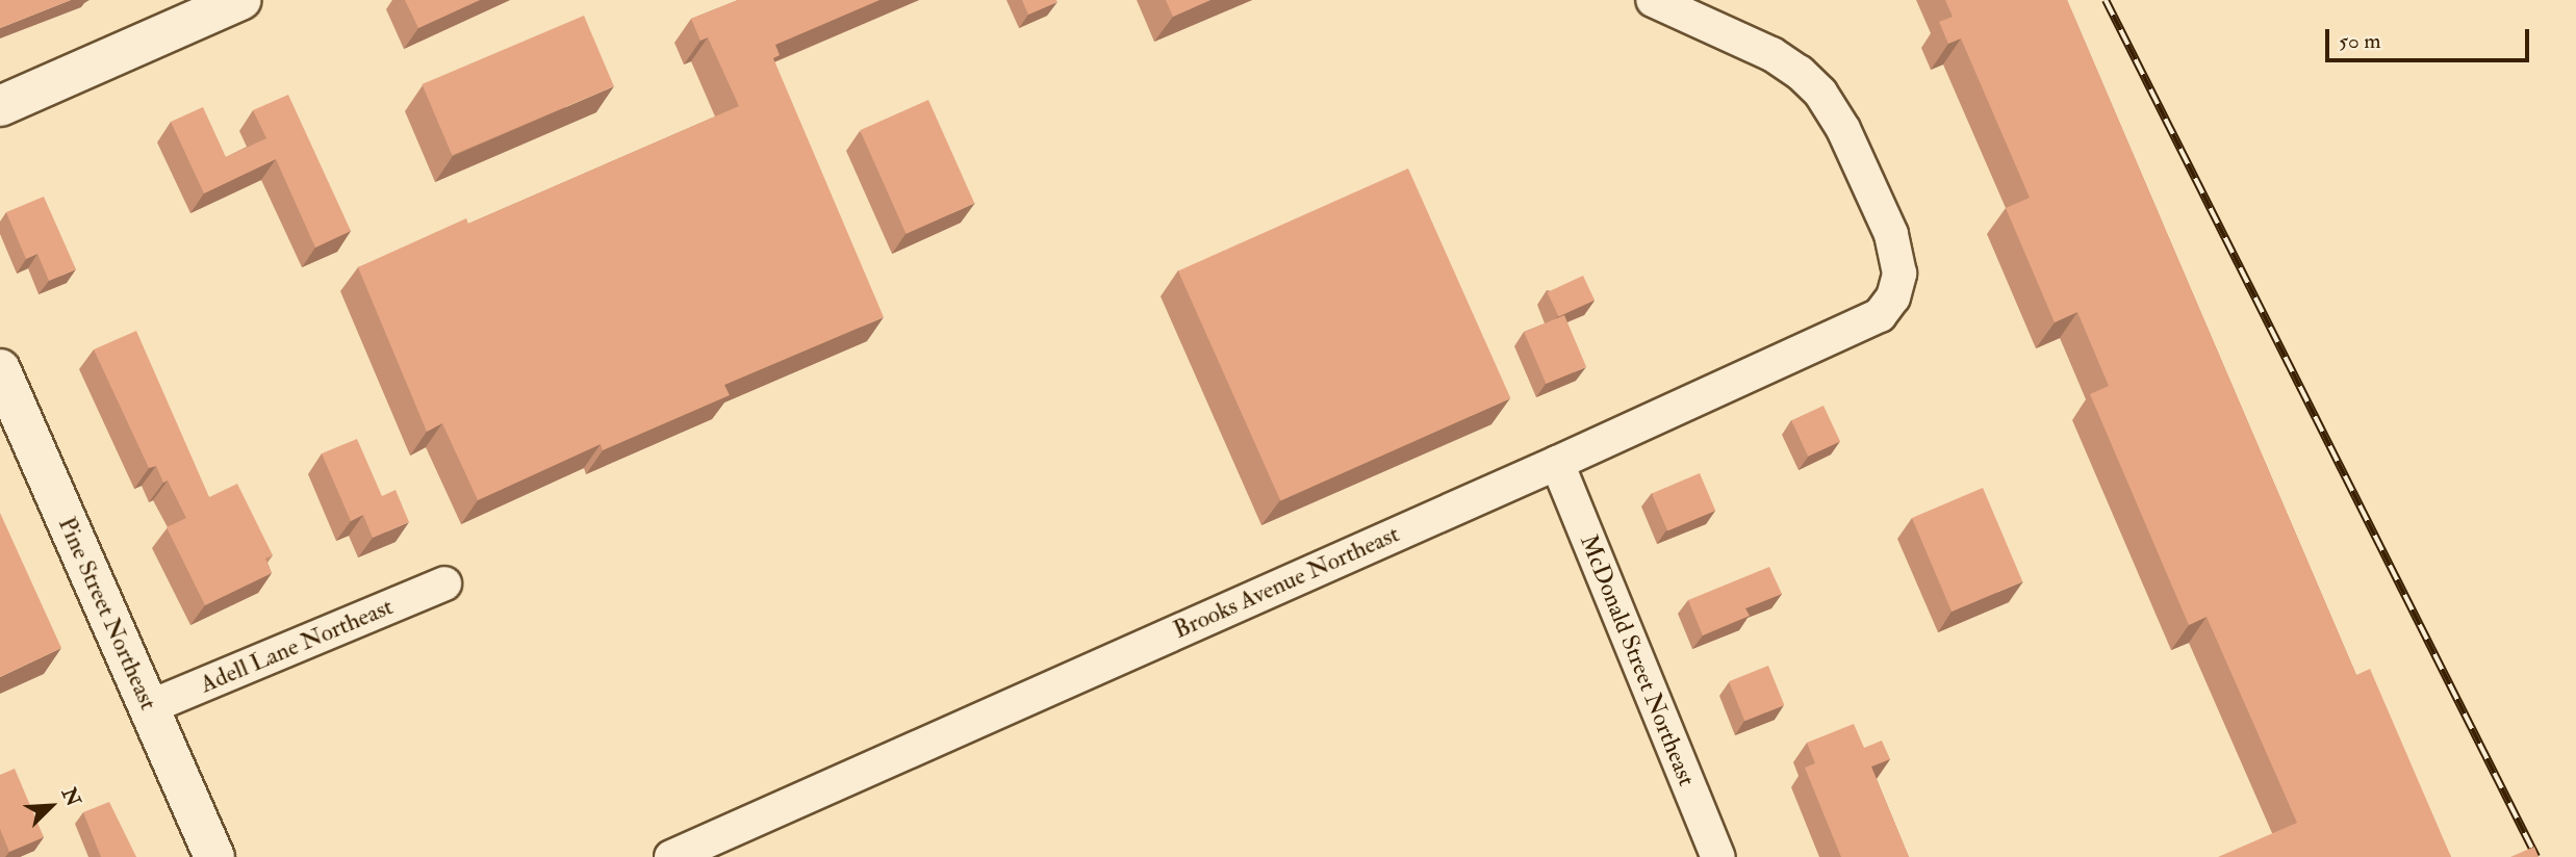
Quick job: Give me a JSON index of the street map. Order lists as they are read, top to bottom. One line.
{"streets":{"main road":["Pine Street Northeast"],"street":["Brooks Avenue Northeast","Adell Lane Northeast","McDonald Street Northeast"]},"crossings":[["Brooks Avenue Northeast","McDonald Street Northeast"],["Pine Street Northeast","Adell Lane Northeast"]],"scale_bar":"50 m","north":"top right"}
